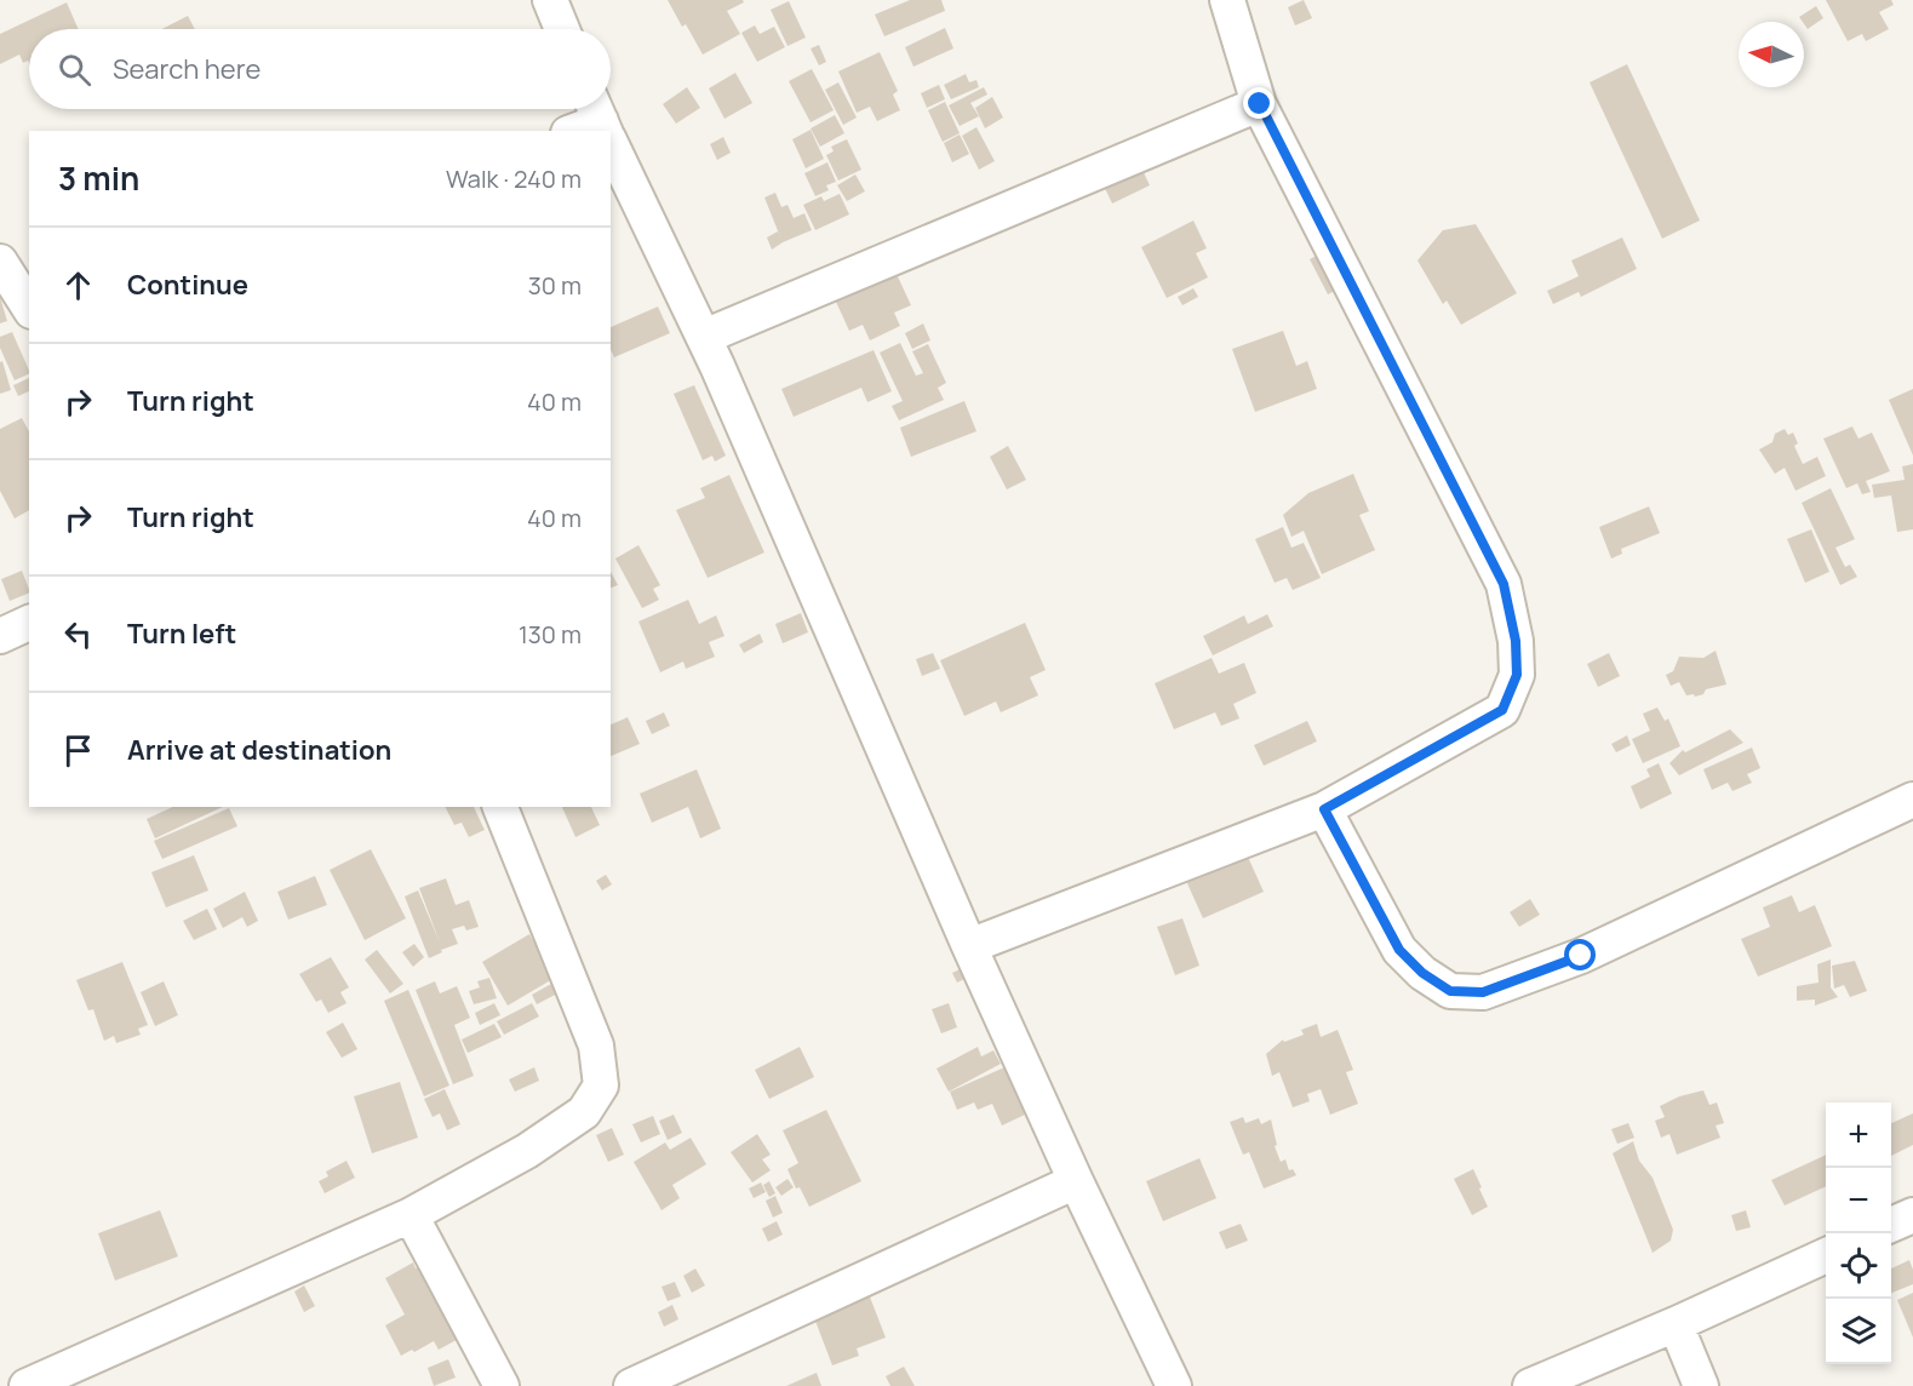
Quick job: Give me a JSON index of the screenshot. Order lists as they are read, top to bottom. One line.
{"north":"left","page":{"search":"Search here","heading":["3 min","Walk · 240 m"],"list":[["Continue","30 m"],["Turn right","40 m"],["Turn right","40 m"],["Turn left","130 m"],"Arrive at destination"],"map_buttons":["+","−"]}}
